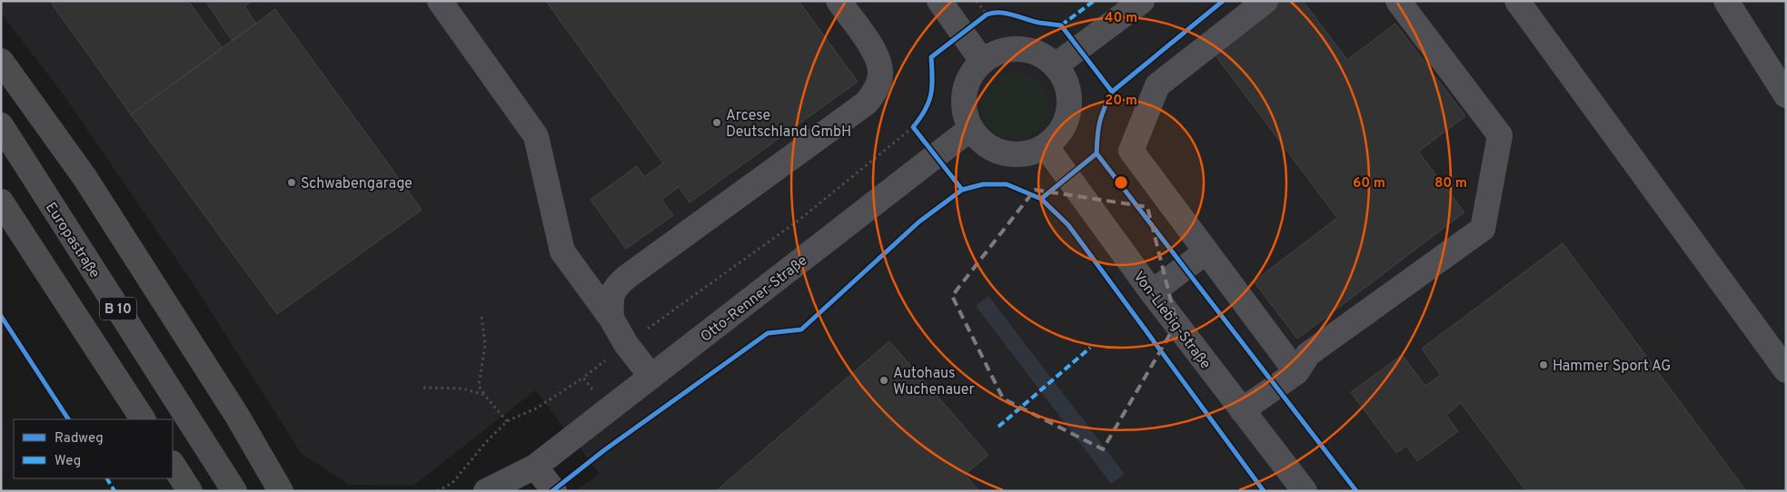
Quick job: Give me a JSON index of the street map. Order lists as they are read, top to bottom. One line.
{"streets":{"highway":["Europastraße","B 10"],"street":["Otto-Renner-Straße","Von-Liebig-Straße"]},"crossings":[["Otto-Renner-Straße","Von-Liebig-Straße"]],"places":["Arcese Deutschland GmbH","Schwabengarage","Hammer Sport AG","Autohaus Wuchenauer"],"legend":["Radweg","Weg"],"rings":["40 m","20 m","60 m","80 m"]}
